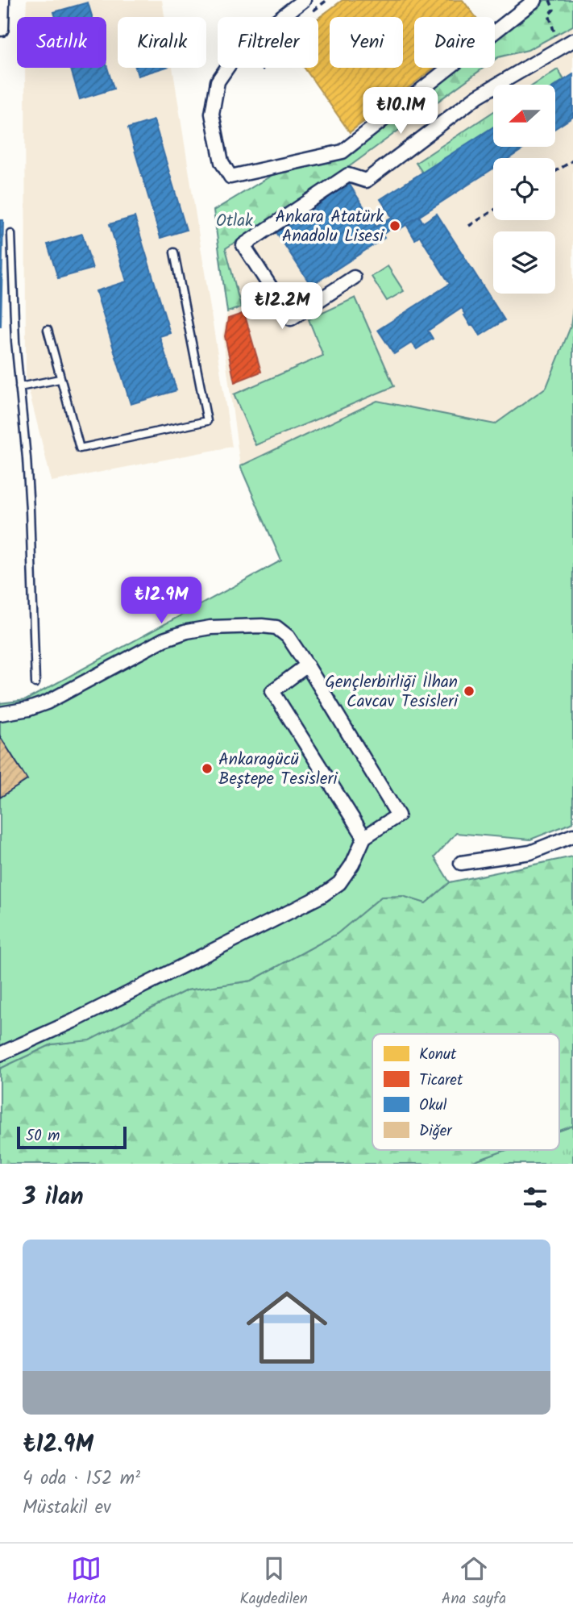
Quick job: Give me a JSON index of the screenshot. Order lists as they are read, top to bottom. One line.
{"parks":["Otlak"],"places":["Ankara Atatürk Anadolu Lisesi","Gençlerbirliği İlhan Cavcav Tesisleri","Ankaragücü Beştepe Tesisleri"],"legend":["Konut","Ticaret","Okul","Diğer"],"scale_bar":"50 m","north":"left","page":{"chip":["Satılık","Kiralık","Filtreler","Yeni","Daire"],"price":["₺10.1M","₺12.2M","₺12.9M"],"scale":"50 m","heading":"3 ilan","list":[{"name":"₺12.9M","note":"4 oda · 152 m² · Müstakil ev"}],"tabs":["Harita","Kaydedilen","Ana sayfa"]}}
